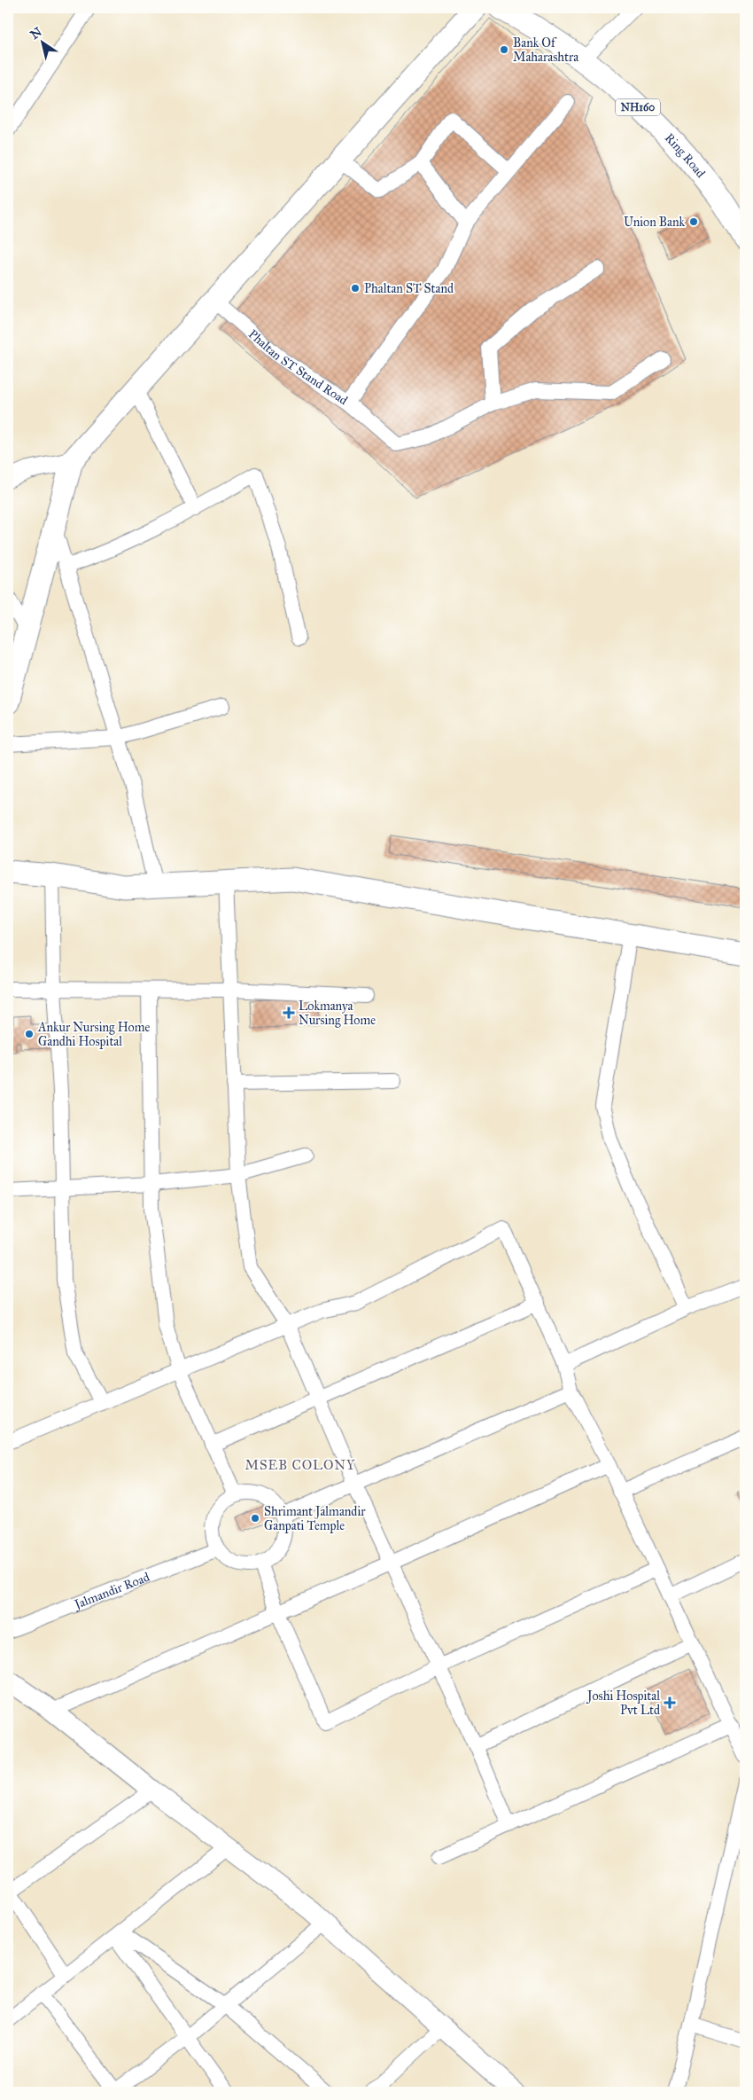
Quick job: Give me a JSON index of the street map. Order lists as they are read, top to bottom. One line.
{"streets":{"highway":["NH160","Ring Road"],"street":["Phaltan ST Stand Road","Jalmandir Road"]},"districts":["MSEB COLONY"],"places":{"other":["Bank Of Maharashtra","Union Bank","Phaltan ST Stand","Ankur Nursing Home Gandhi Hospital","Shrimant Jalmandir Ganpati Temple"],"health":["Lokmanya Nursing Home","Joshi Hospital Pvt Ltd"]},"north":"top left"}
